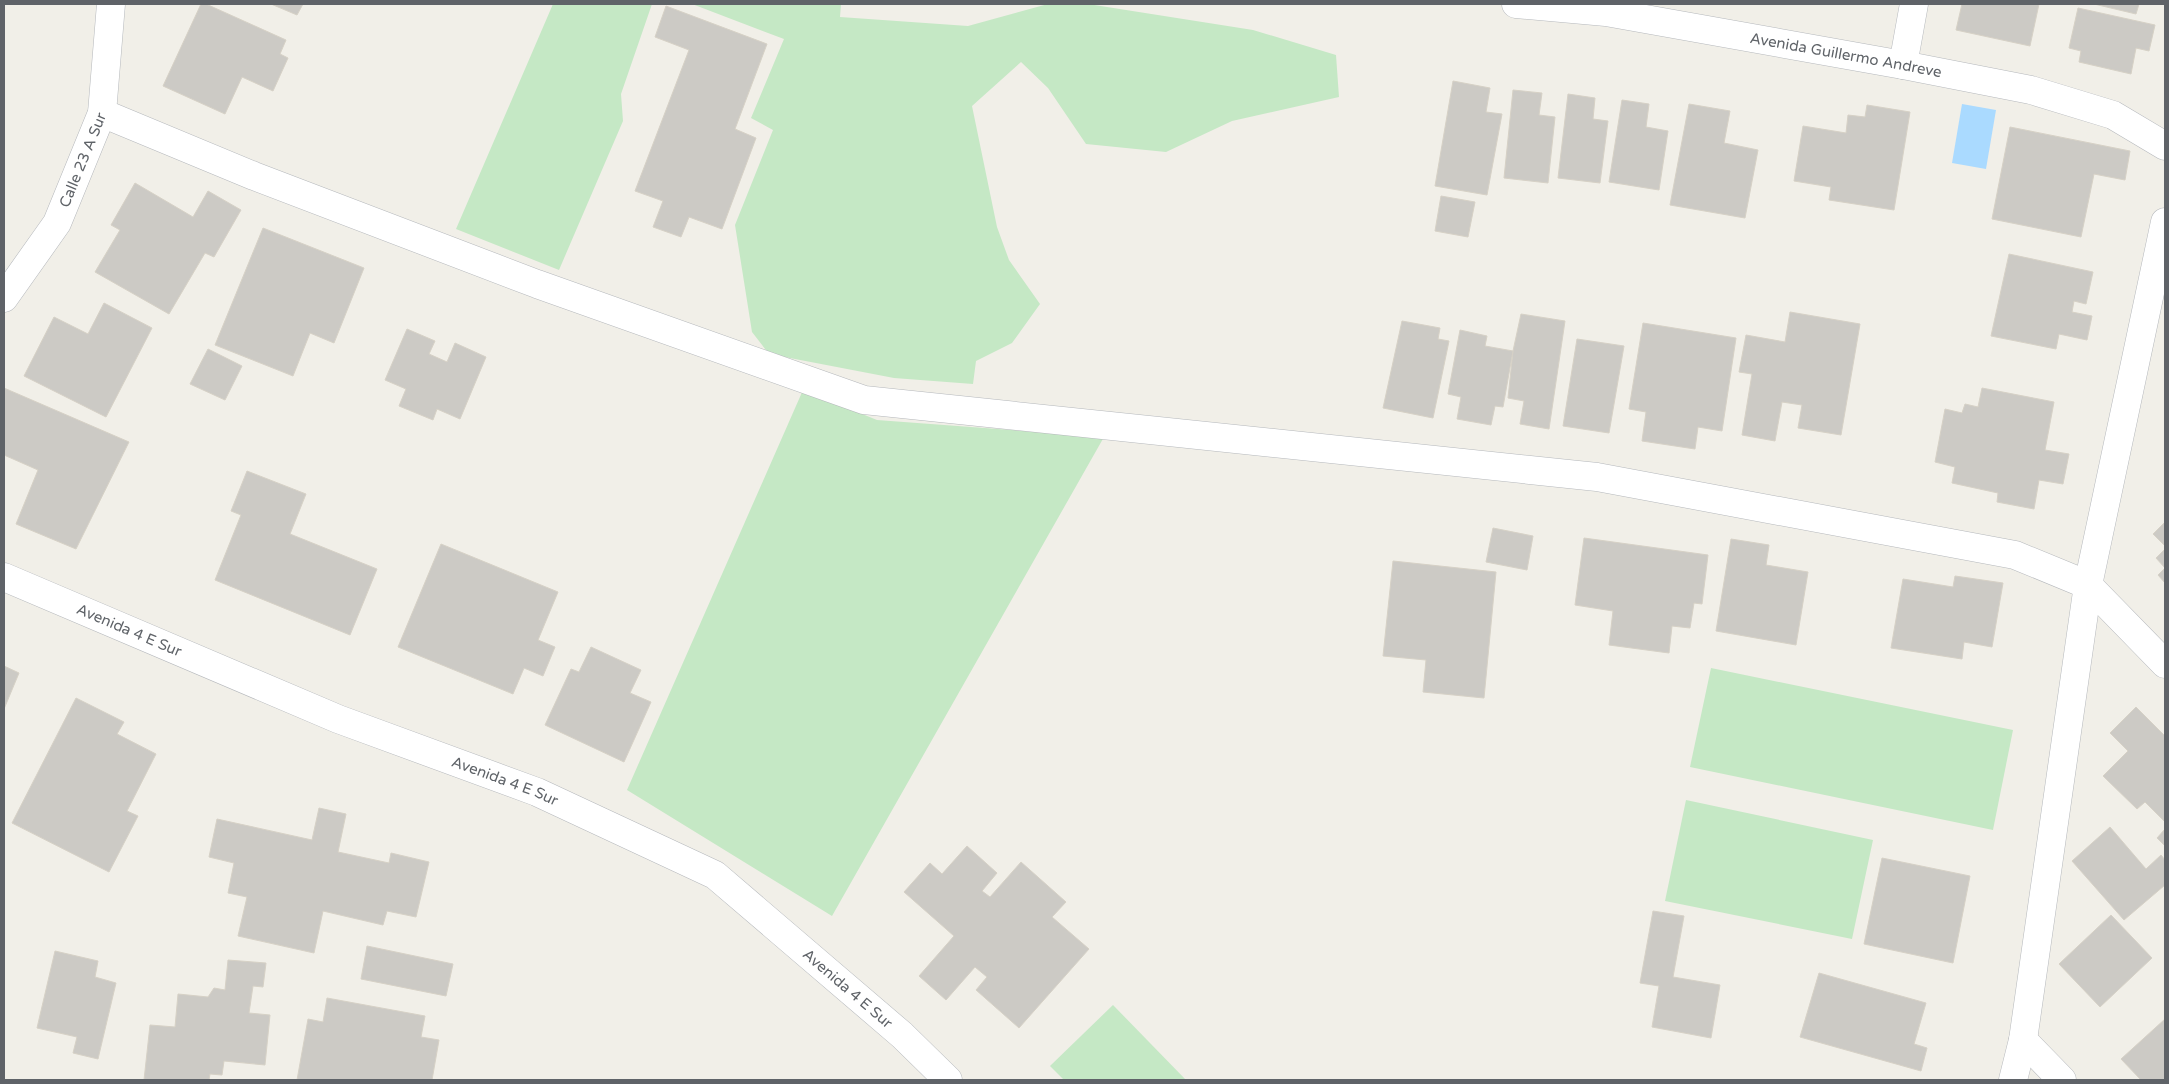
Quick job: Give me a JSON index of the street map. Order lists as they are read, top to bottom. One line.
{"streets":{"street":["Avenida Guillermo Andreve","Calle 23 A Sur","Avenida 4 E Sur"]}}
